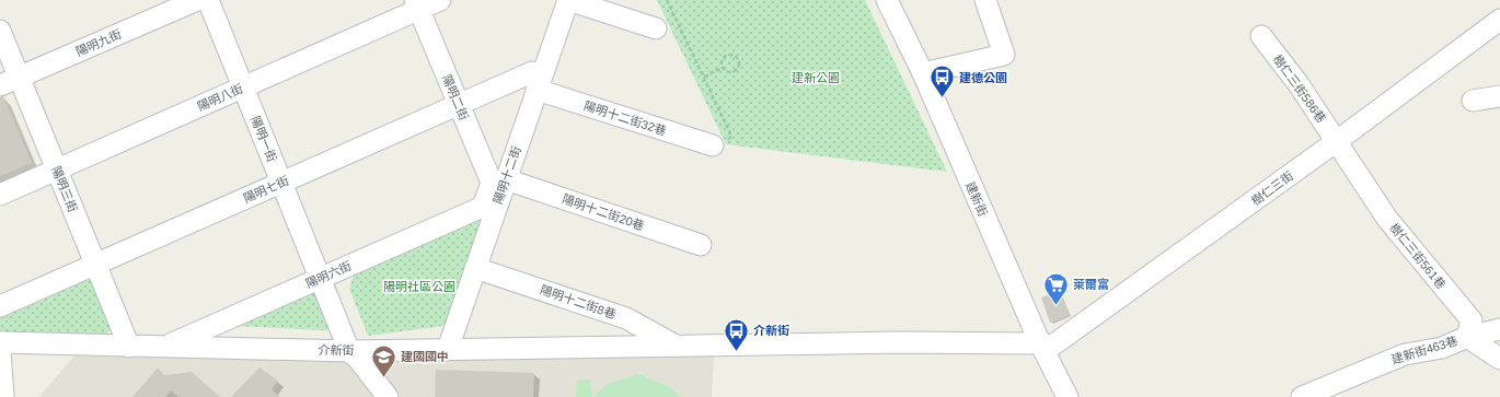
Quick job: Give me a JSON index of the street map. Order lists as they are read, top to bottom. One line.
{"streets":{"street":["陽明九街","樹仁三街586巷","陽明八街","陽明二街","陽明十二街32巷","陽明一街","陽明十二街","樹仁三街","陽明三街","陽明七街","建新街","陽明十二街20巷","樹仁三街561巷","陽明六街","陽明十二街8巷","介新街","建新街463巷"]},"crossings":[["陽明九街","陽明三街"],["樹仁三街586巷","樹仁三街"],["樹仁三街586巷","樹仁三街561巷"],["陽明八街","陽明二街"],["陽明八街","陽明一街"],["陽明八街","陽明三街"],["陽明二街","陽明七街"],["陽明二街","陽明六街"],["陽明十二街32巷","陽明十二街"],["陽明十二街32巷","陽明七街"],["陽明一街","陽明七街"],["陽明一街","陽明六街"],["陽明一街","介新街"],["陽明十二街","陽明七街"],["陽明十二街","陽明十二街20巷"],["陽明十二街","陽明十二街8巷"],["陽明十二街","介新街"],["樹仁三街","建新街"],["樹仁三街","樹仁三街561巷"],["樹仁三街","介新街"],["陽明三街","陽明七街"],["陽明三街","介新街"],["建新街","介新街"],["樹仁三街561巷","建新街463巷"],["陽明六街","介新街"],["陽明十二街8巷","介新街"]],"parks":["建新公園","陽明社區公園"],"places":{"bus stop":["建德公園","介新街"],"supermarket":["萊爾富"],"school or university":["建國國中"]}}
